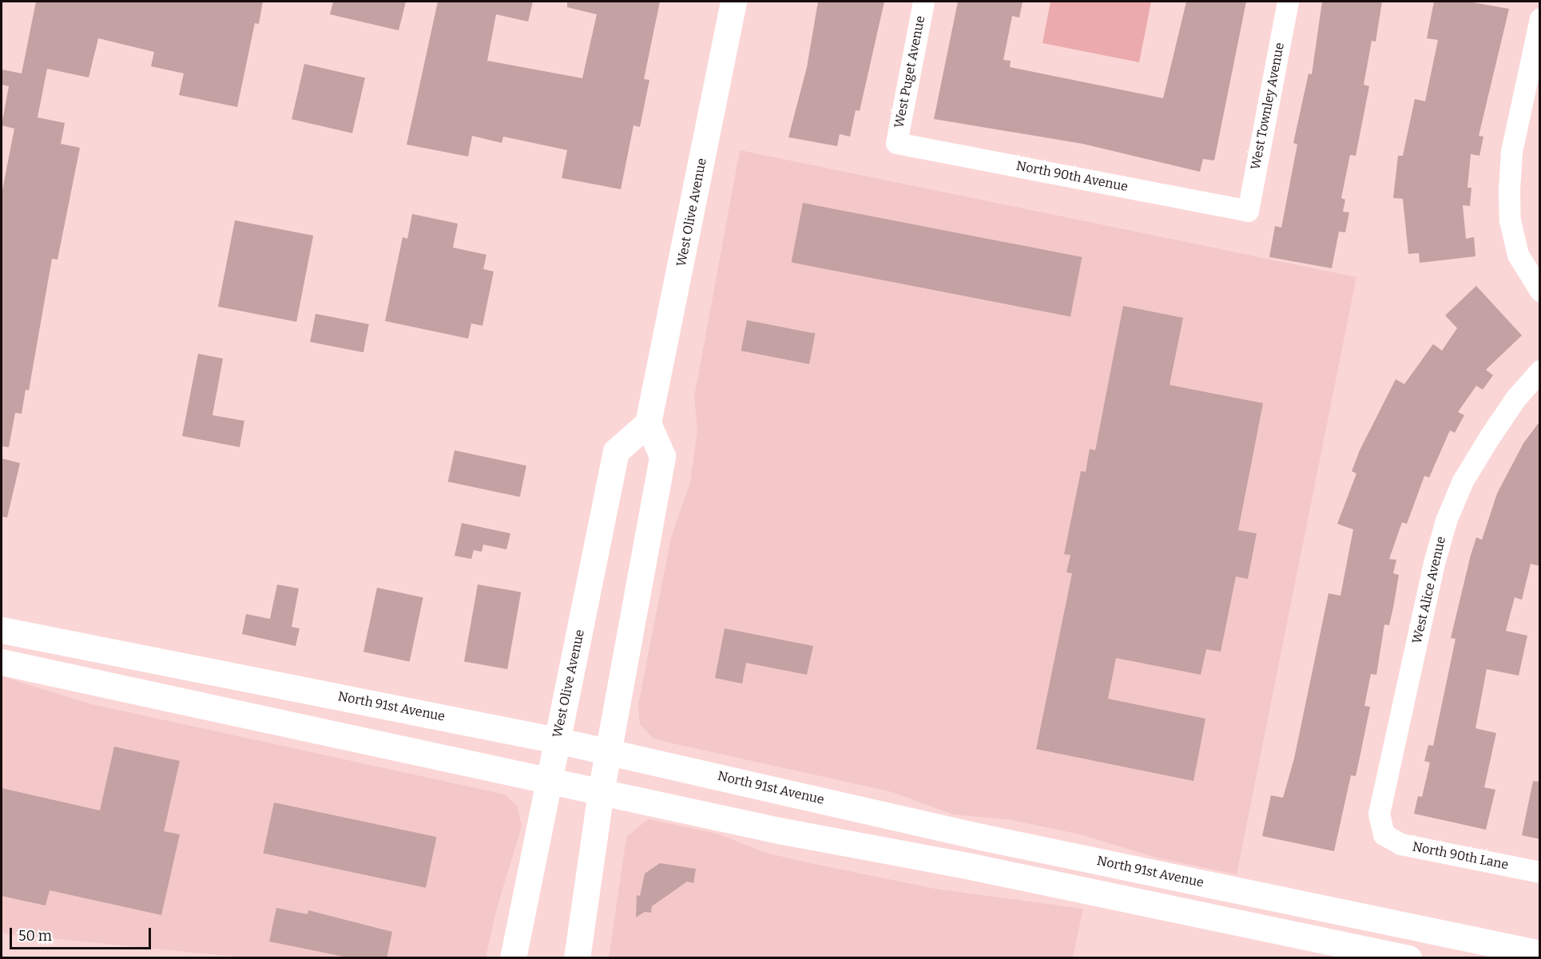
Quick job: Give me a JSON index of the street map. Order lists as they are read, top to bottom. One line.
{"streets":{"main road":["West Olive Avenue","North 91st Avenue"],"street":["West Puget Avenue","West Townley Avenue","North 90th Avenue","West Alice Avenue","North 90th Lane"]},"crossings":[["West Puget Avenue","North 90th Avenue"],["West Townley Avenue","North 90th Avenue"],["West Olive Avenue","North 91st Avenue"],["West Alice Avenue","North 90th Lane"]],"scale_bar":"50 m"}
